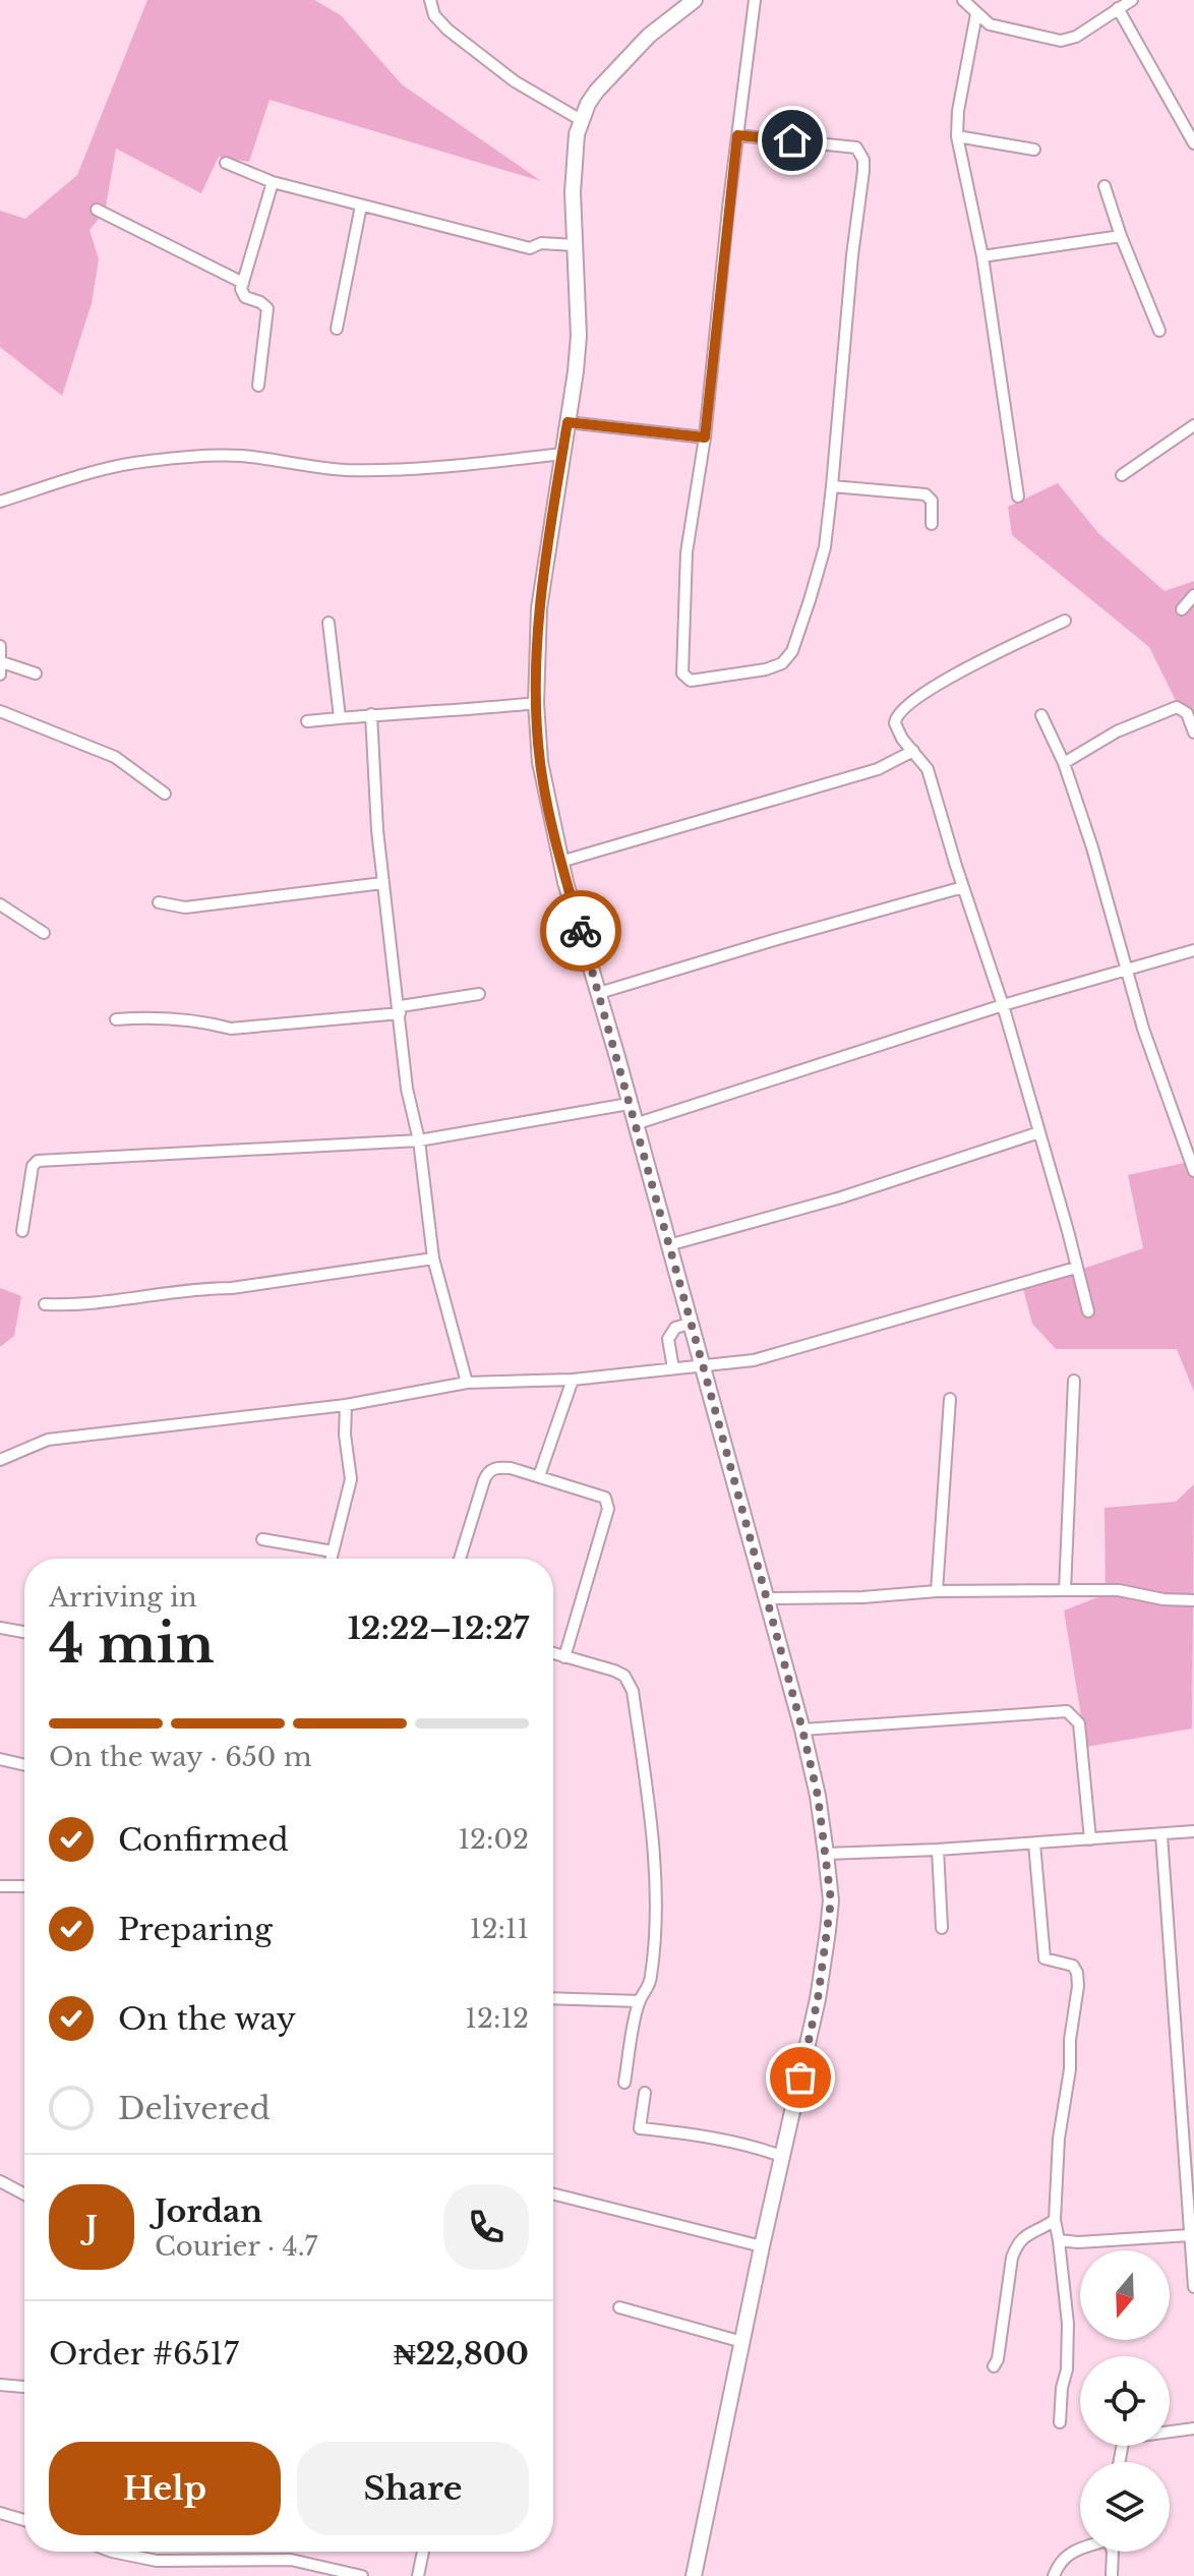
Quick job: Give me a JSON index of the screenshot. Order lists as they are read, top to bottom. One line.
{"north":"bottom","page":{"heading":["4 min","Arriving in","12:22–12:27"],"panel":["Jordan","Courier · 4.7","Order #6517","₦22,800"],"bar":"On the way · 650 m","list":[["Confirmed","12:02"],["Preparing","12:11"],["On the way","12:12"],"Delivered"],"round":"J","buttons":["Help","Share"]}}
